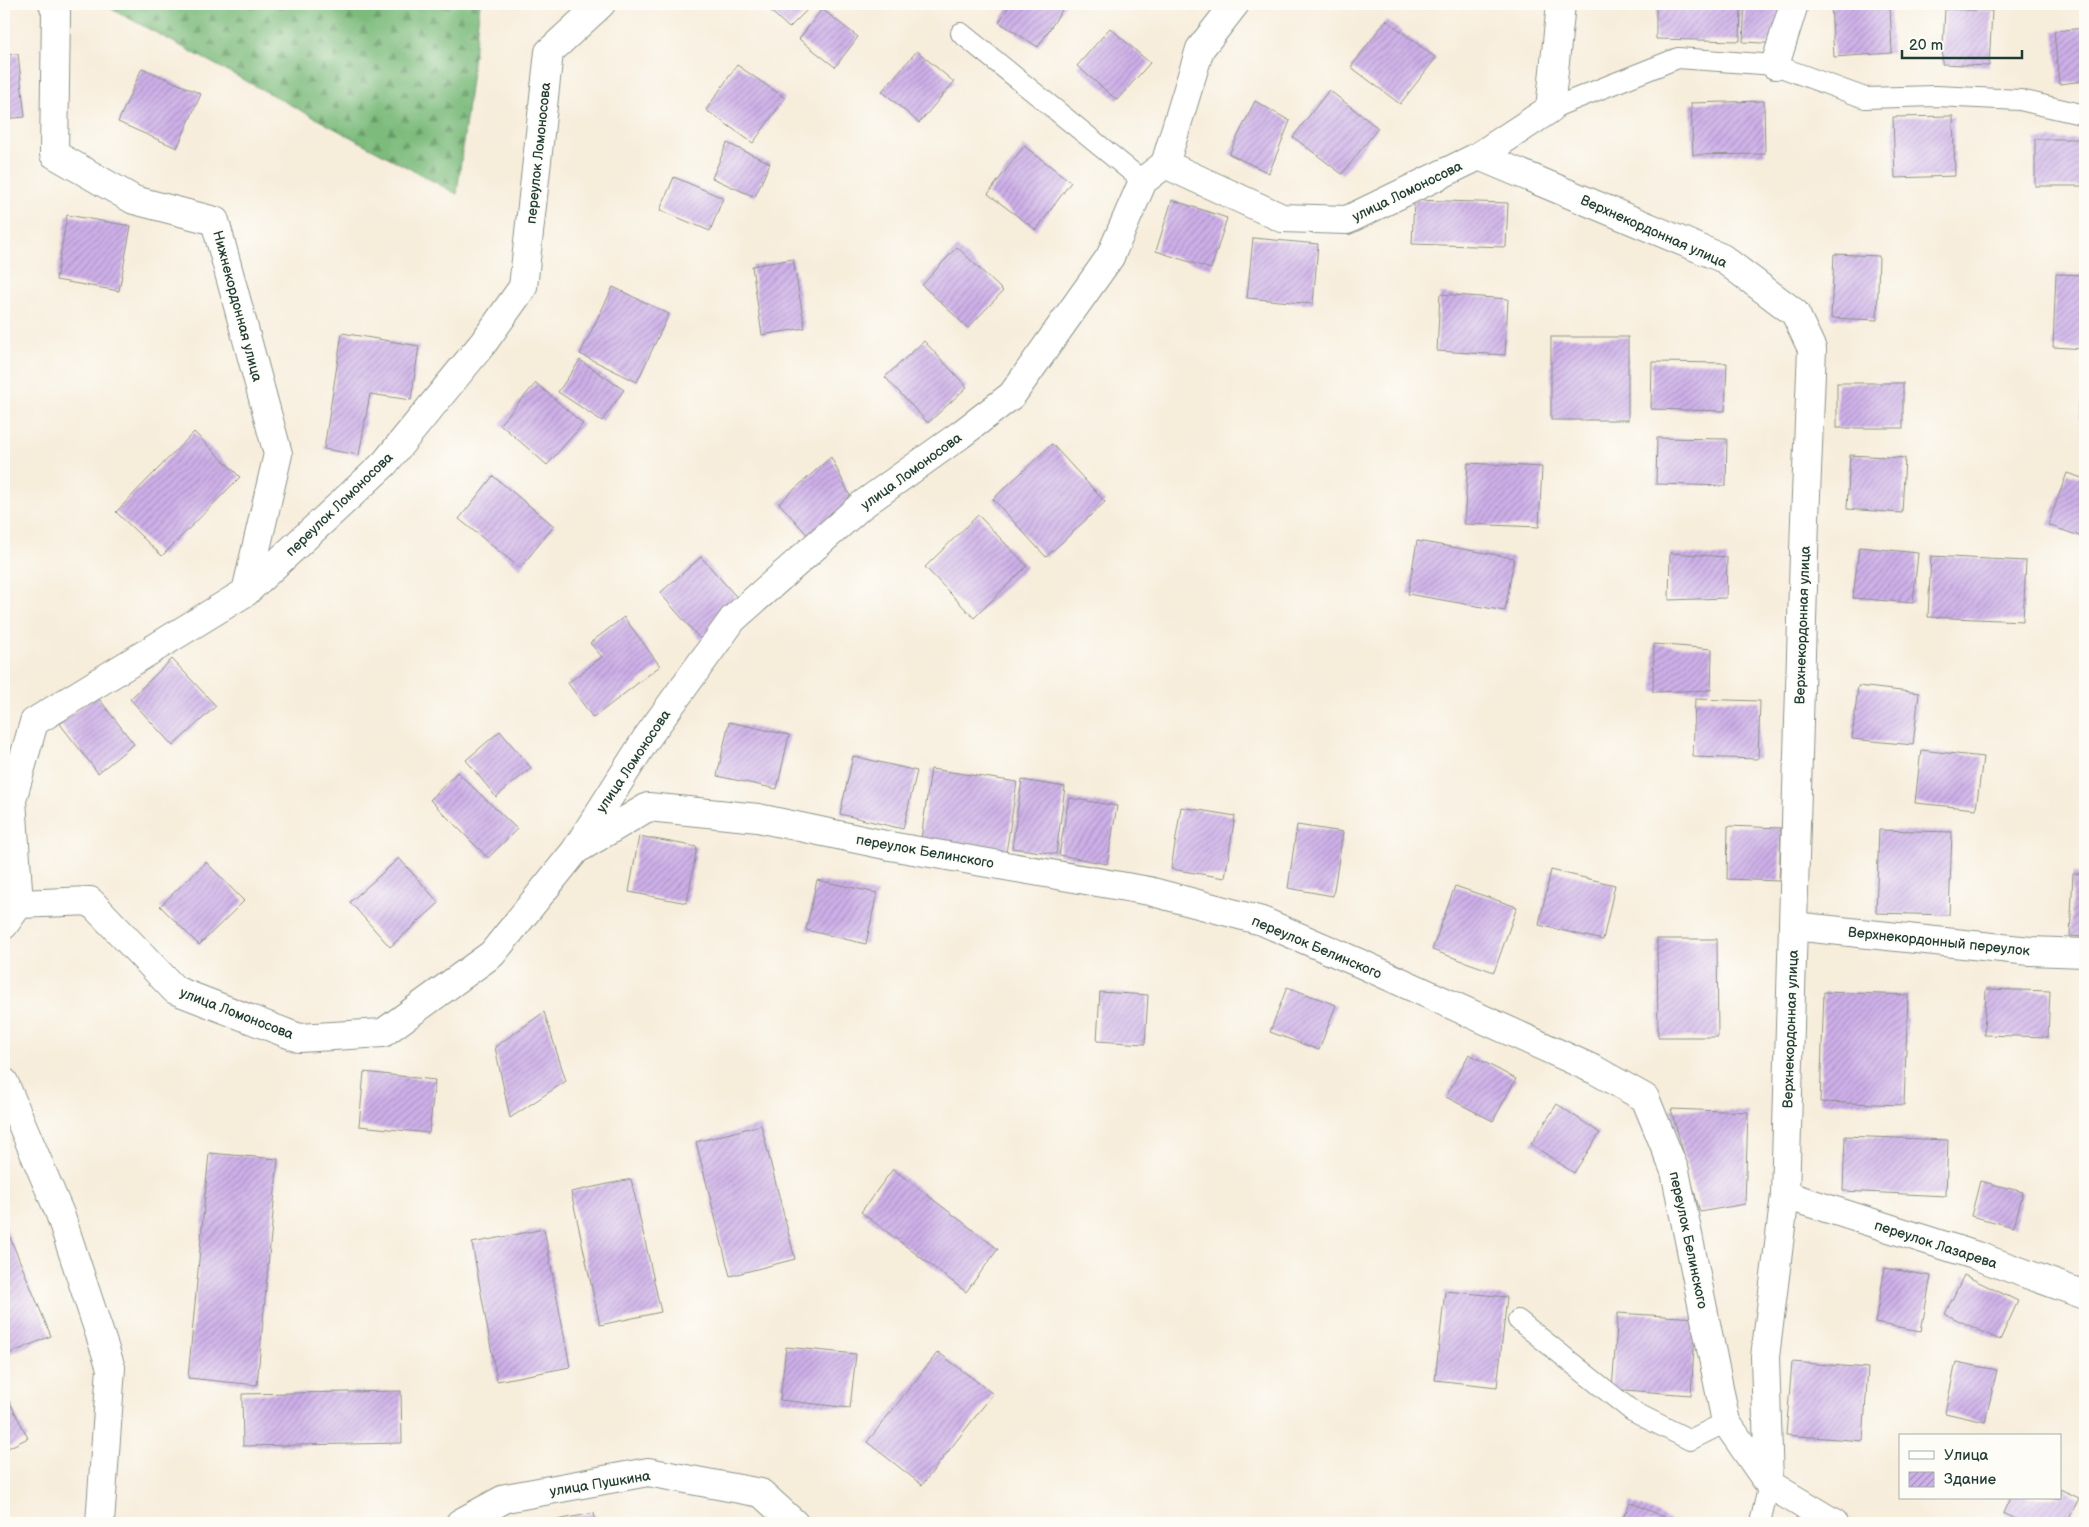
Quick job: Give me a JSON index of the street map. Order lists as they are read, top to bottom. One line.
{"streets":{"street":["переулок Ломоносова","улица Ломоносова","Верхнекордонная улица","Нижнекордонная улица","переулок Белинского","Верхнекордонный переулок","переулок Лазарева","улица Пушкина"]},"crossings":[["переулок Ломоносова","улица Ломоносова"],["переулок Ломоносова","Нижнекордонная улица"],["улица Ломоносова","Верхнекордонная улица"],["улица Ломоносова","переулок Белинского"],["Верхнекордонная улица","переулок Белинского"],["Верхнекордонная улица","Верхнекордонный переулок"],["Верхнекордонная улица","переулок Лазарева"]],"legend":["Улица","Здание"],"scale_bar":"20 m"}
